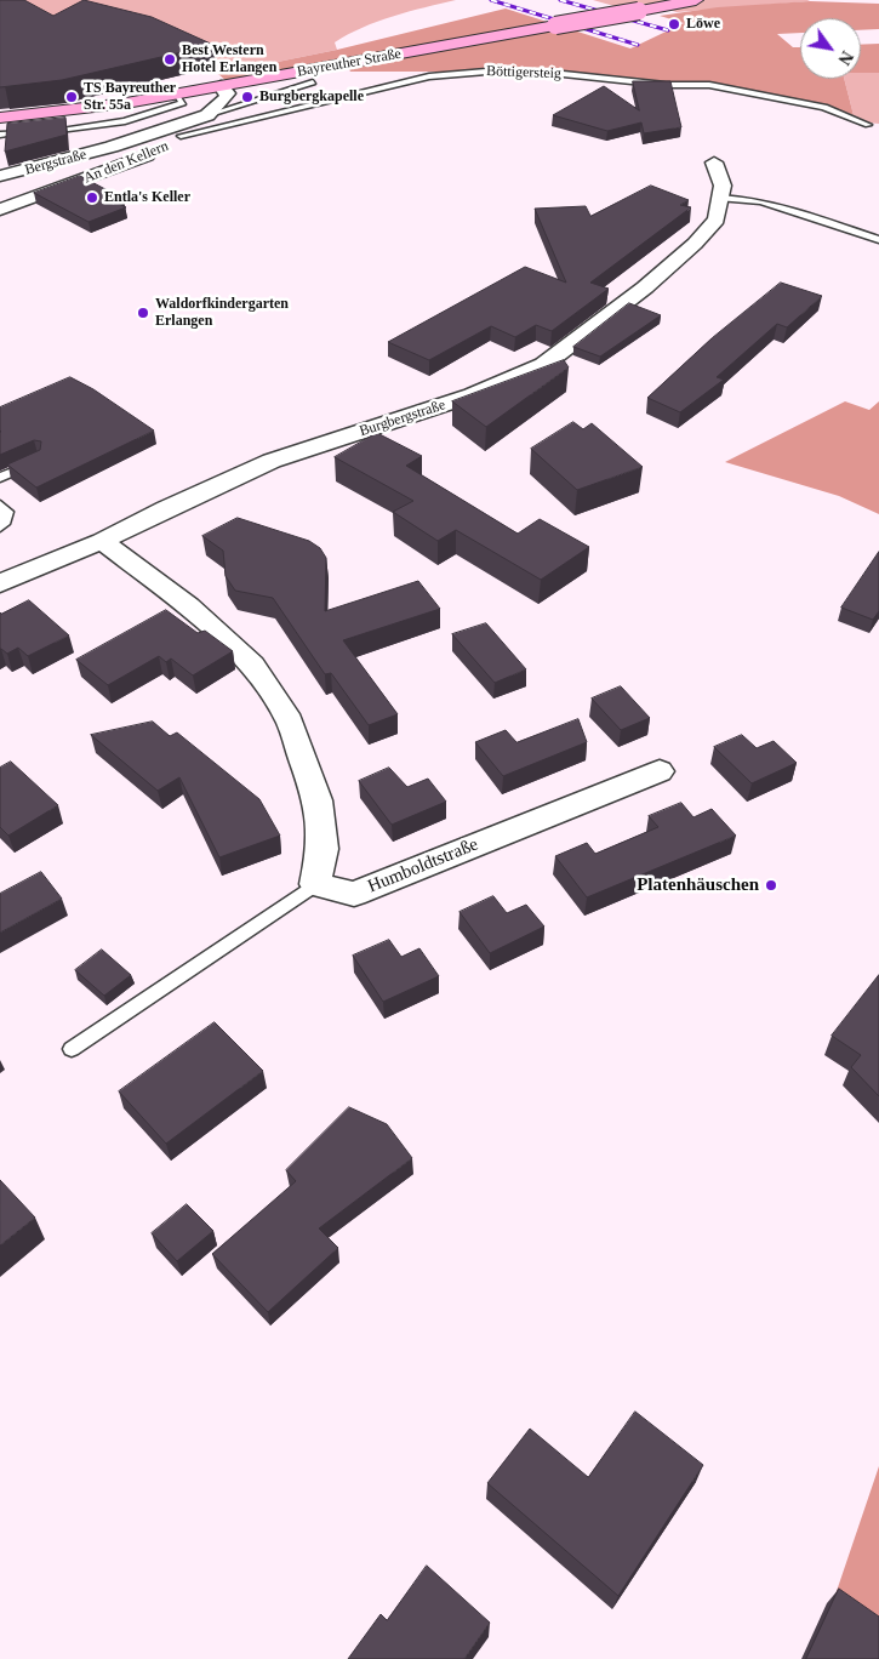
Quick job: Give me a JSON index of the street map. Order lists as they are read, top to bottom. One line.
{"streets":{"street":["Bayreuther Straße","Böttigersteig","Bergstraße","An den Kellern","Burgbergstraße","Humboldtstraße"]},"crossings":[["Bayreuther Straße","Böttigersteig"],["Böttigersteig","Bergstraße"],["Böttigersteig","An den Kellern"]],"places":["Löwe","Best Western Hotel Erlangen","TS Bayreuther Str. 55a","Burgbergkapelle","Entla's Keller","Waldorfkindergarten Erlangen","Platenhäuschen"],"north":"bottom right"}
